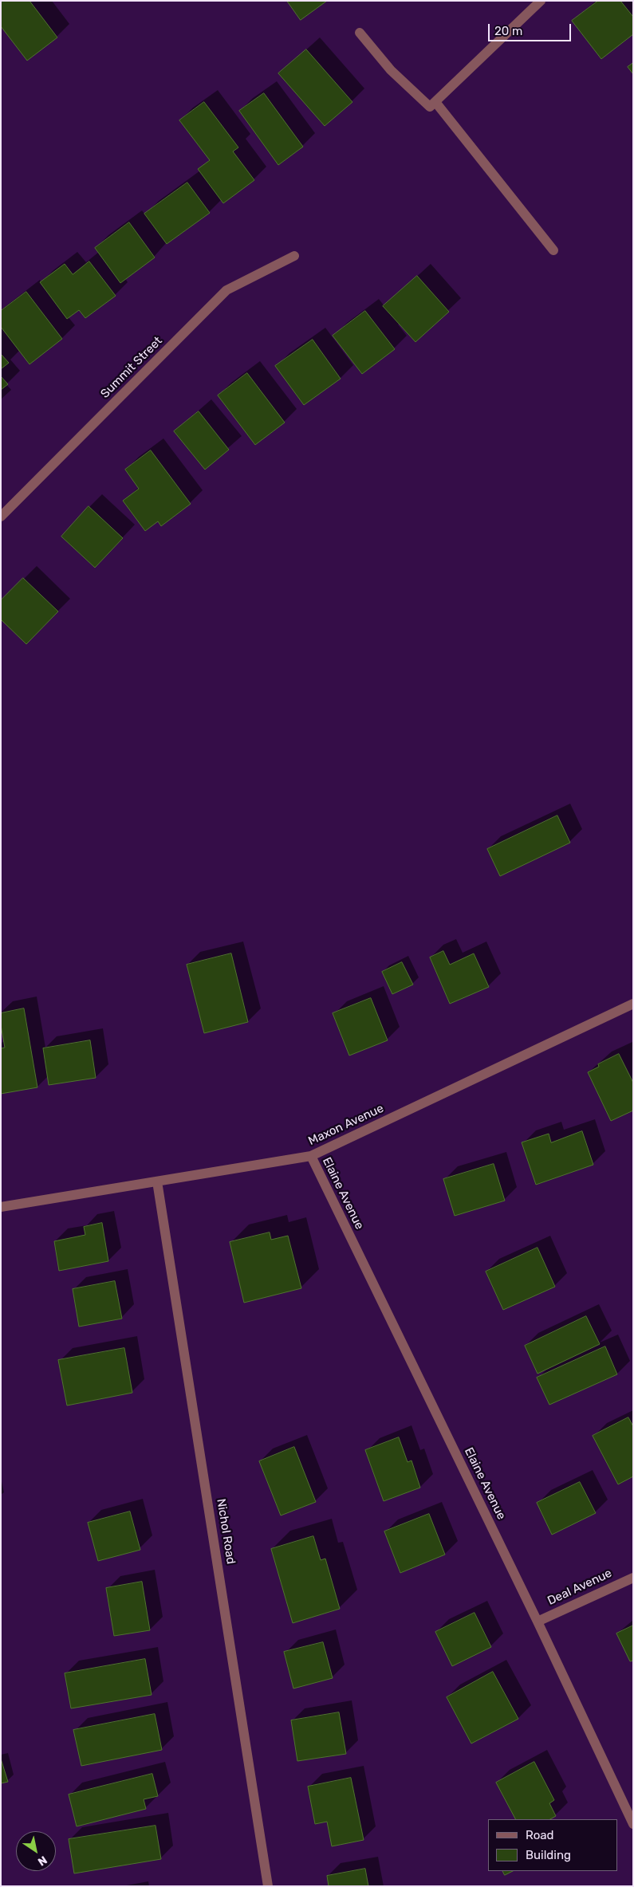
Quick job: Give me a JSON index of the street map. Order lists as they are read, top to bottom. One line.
{"streets":{"street":["Summit Street","Maxon Avenue","Elaine Avenue","Nichol Road","Deal Avenue"]},"crossings":[["Maxon Avenue","Elaine Avenue"],["Maxon Avenue","Nichol Road"],["Elaine Avenue","Deal Avenue"]],"legend":["Road","Building"],"scale_bar":"20 m","north":"bottom right"}
